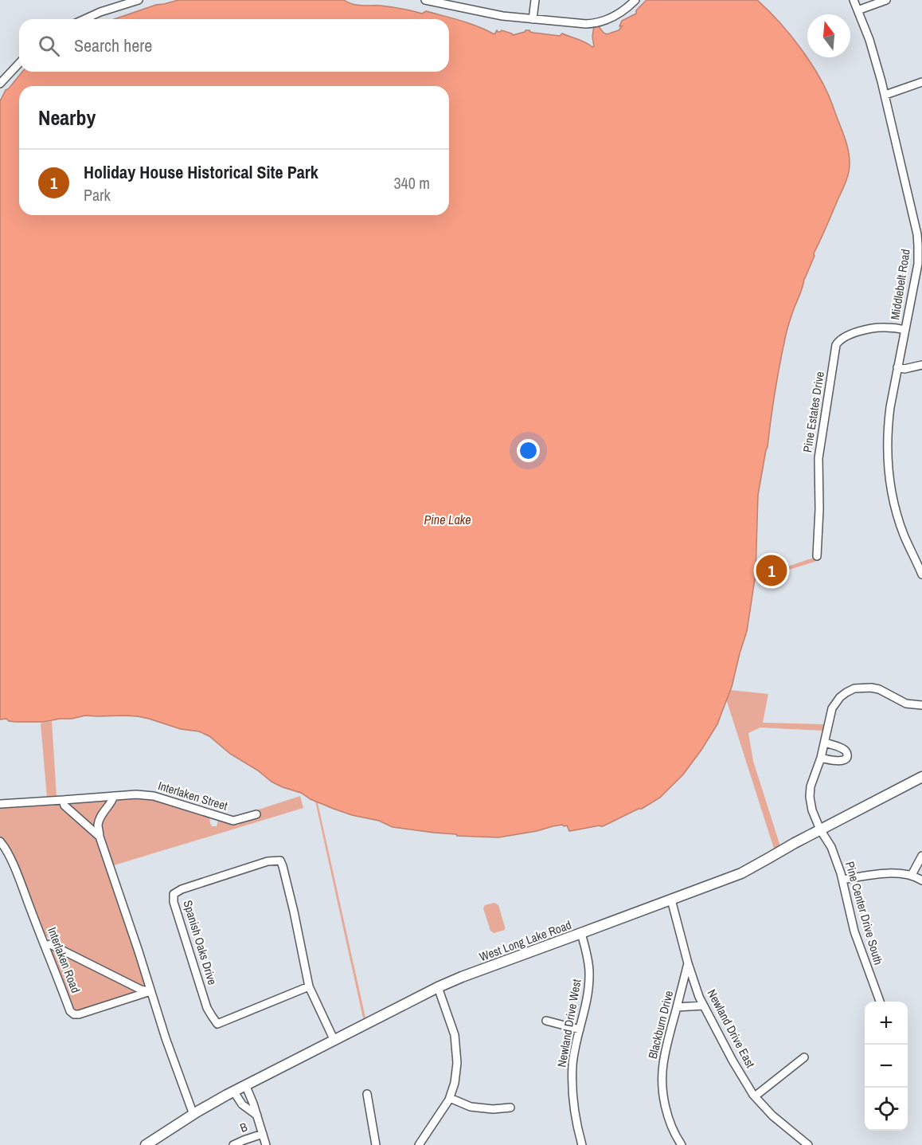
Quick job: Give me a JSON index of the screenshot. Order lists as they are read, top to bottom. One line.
{"streets":{"main road":["West Long Lake Road"],"street":["Middlebelt Road","Pine Estates Drive","Interlaken Street","Pine Center Drive South","Spanish Oaks Drive","Interlaken Road","Newland Drive West","Blackburn Drive","Newland Drive East","B"]},"crossings":[["Middlebelt Road","Pine Estates Drive"],["Pine Center Drive South","West Long Lake Road"],["West Long Lake Road","Spanish Oaks Drive"],["West Long Lake Road","Newland Drive West"],["West Long Lake Road","Newland Drive East"],["Blackburn Drive","Newland Drive East"]],"water":["Pine Lake"],"north":"top","page":{"search":"Search here","heading":"Nearby","list":[{"mark":"1","name":"Holiday House Historical Site Park","note":"Park","value":"340 m"}],"pins":"1","map_buttons":["+","−"]}}
